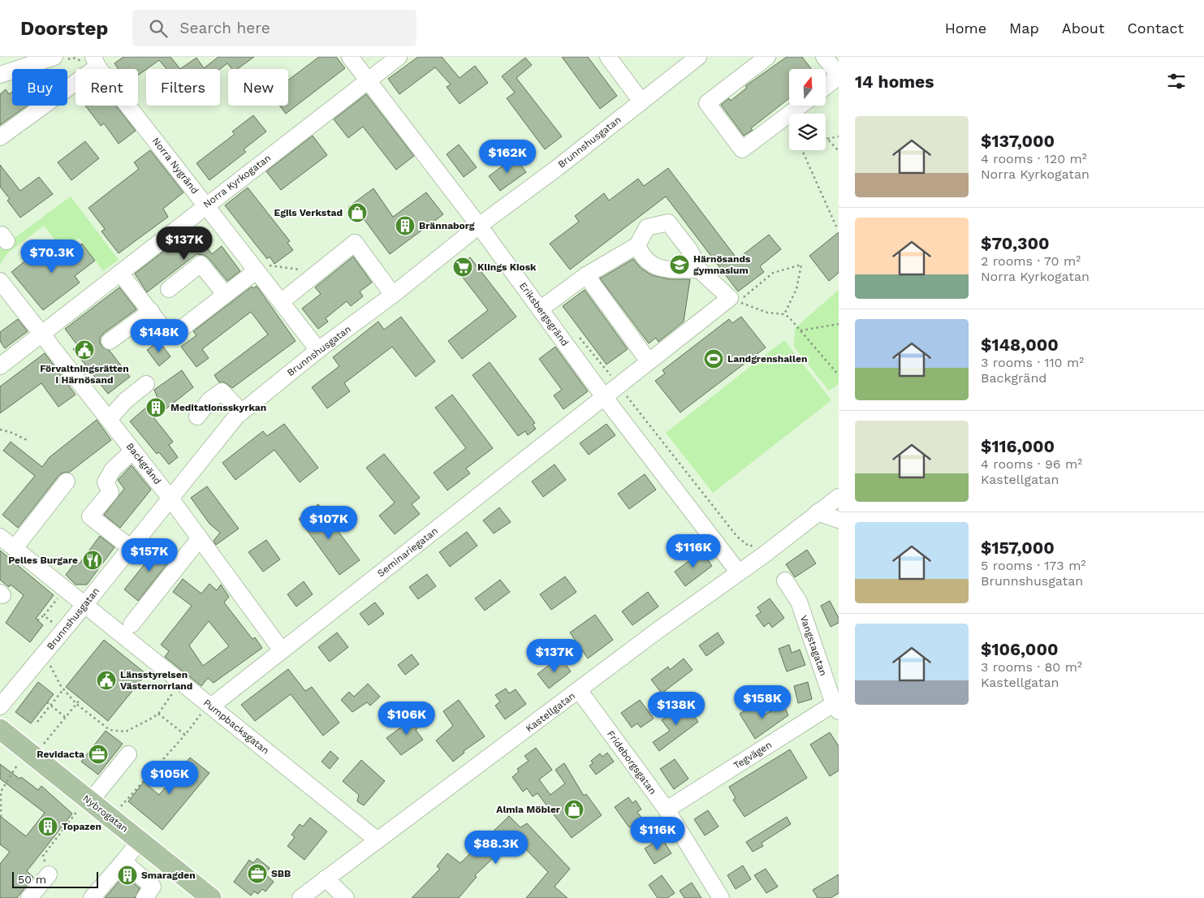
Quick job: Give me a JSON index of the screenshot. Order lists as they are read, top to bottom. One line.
{"streets":{"main road":["Nybrogatan"],"street":["Brunnshusgatan","Norra Nygränd","Norra Kyrkogatan","Eriksbergsgränd","Backgränd","Seminariegatan","Vangstagatan","Kastellgatan","Pumpbacksgatan","Tegvägen","Frideborgsgatan"]},"crossings":[["Brunnshusgatan","Norra Nygränd"],["Brunnshusgatan","Eriksbergsgränd"],["Brunnshusgatan","Backgränd"],["Brunnshusgatan","Pumpbacksgatan"],["Norra Nygränd","Norra Kyrkogatan"],["Norra Kyrkogatan","Eriksbergsgränd"],["Norra Kyrkogatan","Backgränd"],["Eriksbergsgränd","Seminariegatan"],["Eriksbergsgränd","Kastellgatan"],["Backgränd","Seminariegatan"],["Seminariegatan","Pumpbacksgatan"],["Vangstagatan","Tegvägen"],["Kastellgatan","Pumpbacksgatan"],["Kastellgatan","Frideborgsgatan"],["Tegvägen","Frideborgsgatan"]],"places":{"shop":["Egils Verkstad","Almia Möbler"],"building":["Brännaborg","Meditationsskyrkan","Topazen","Smaragden"],"school or university":["Härnösands gymnasium"],"supermarket":["Klings Kiosk"],"public building":["Förvaltningsrätten i Härnösand","Länsstyrelsen Västernorrland"],"sports":["Landgrenshallen"],"restaurant":["Pelles Burgare"],"office":["Revidacta","SBB"]},"scale_bar":"50 m","north":"top","page":{"header":"Doorstep","search":"Search here","nav":["Home","Map","About","Contact"],"heading":"14 homes","chip":["Buy","Rent","Filters","New"],"list":[{"name":"$137,000","note":"4 rooms · 120 m² · Norra Kyrkogatan"},{"name":"$70,300","note":"2 rooms · 70 m² · Norra Kyrkogatan"},{"name":"$148,000","note":"3 rooms · 110 m² · Backgränd"},{"name":"$116,000","note":"4 rooms · 96 m² · Kastellgatan"},{"name":"$157,000","note":"5 rooms · 173 m² · Brunnshusgatan"},{"name":"$106,000","note":"3 rooms · 80 m² · Kastellgatan"}],"price":["$162K","$137K","$70.3K","$148K","$107K","$116K","$157K","$137K","$158K","$138K","$106K","$105K","$116K","$88.3K"],"scale":"50 m"}}
